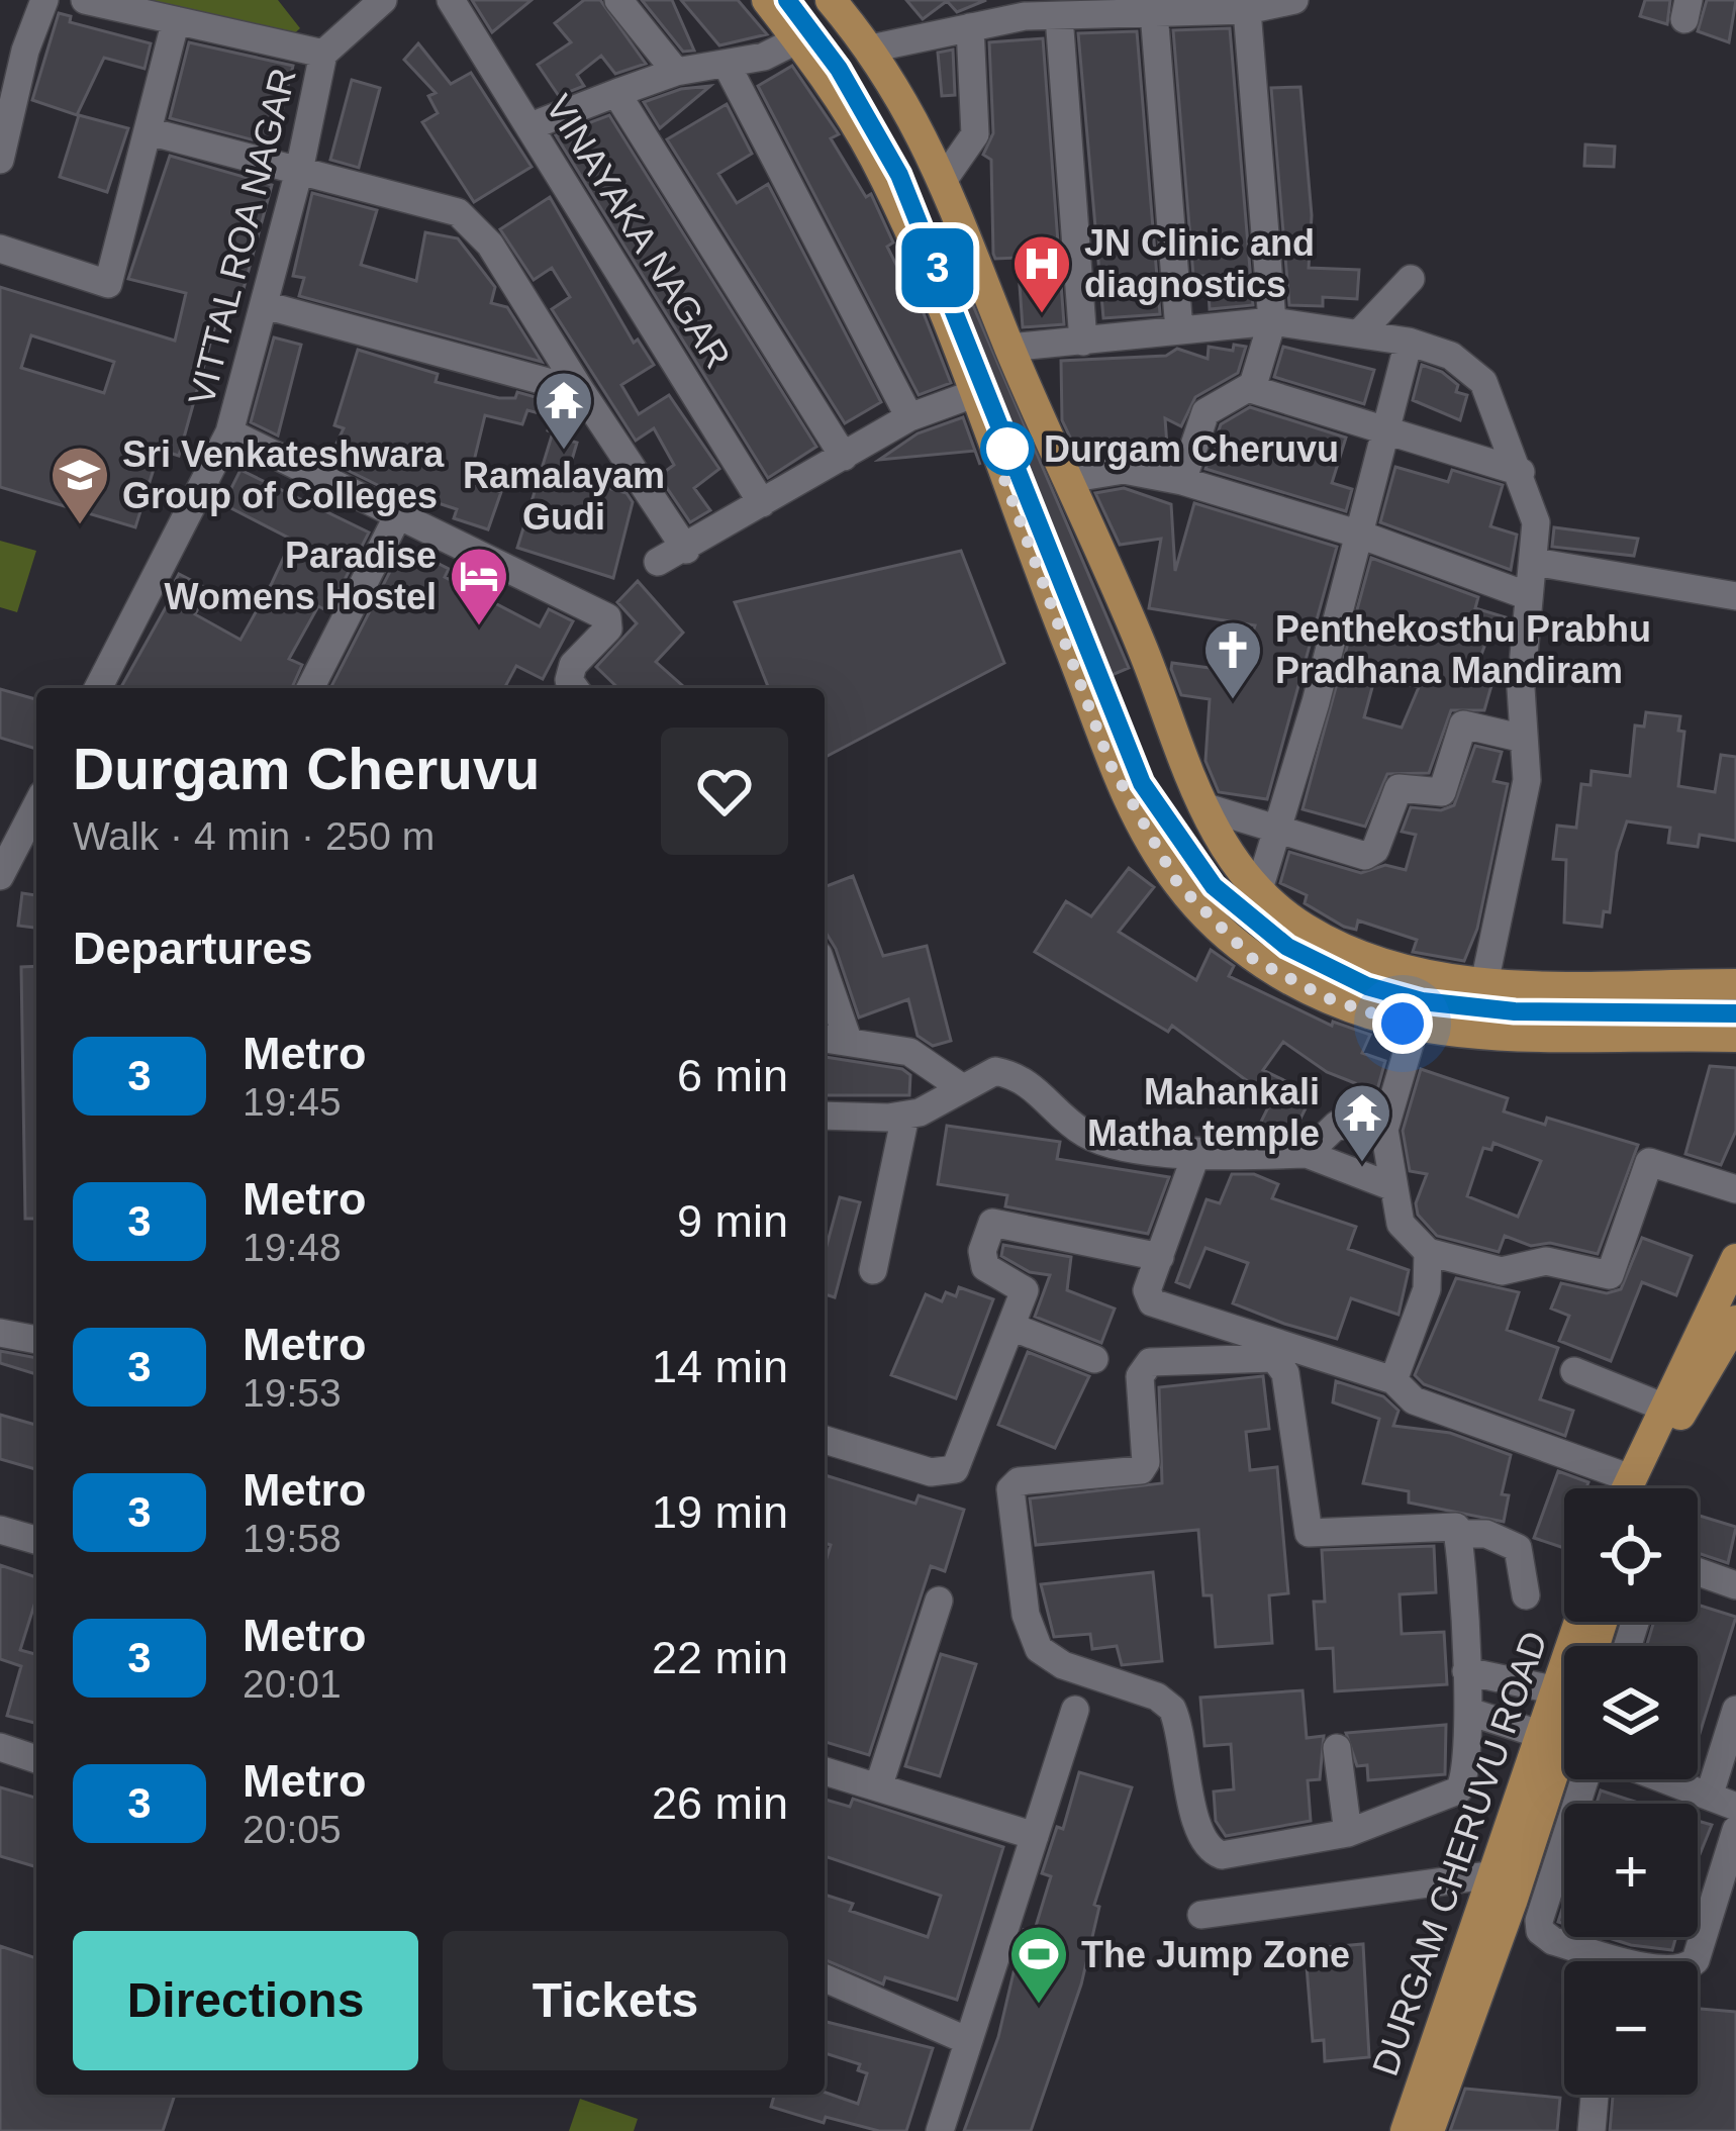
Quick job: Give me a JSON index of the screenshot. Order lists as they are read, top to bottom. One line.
{"streets":{"main road":["DURGAM CHERUVU ROAD"],"street":["VINAYAKA NAGAR","VITTAL ROA NAGAR"]},"places":{"hospital":["JN Clinic and diagnostics"],"other":["Durgam Cheruvu"],"temple":["Ramalayam Gudi","Mahankali Matha temple"],"school or university":["Sri Venkateshwara Group of Colleges"],"hotel":["Paradise Womens Hostel"],"church":["Penthekosthu Prabhu Pradhana Mandiram"],"sports":["The Jump Zone"]},"lines":["metro line 3"],"page":{"on_map":"3","heading":[["Durgam Cheruvu","Walk · 4 min · 250 m"],"Departures"],"list":[{"mark":"3","name":"Metro","note":"19:45","value":"6 min"},{"mark":"3","name":"Metro","note":"19:48","value":"9 min"},{"mark":"3","name":"Metro","note":"19:53","value":"14 min"},{"mark":"3","name":"Metro","note":"19:58","value":"19 min"},{"mark":"3","name":"Metro","note":"20:01","value":"22 min"},{"mark":"3","name":"Metro","note":"20:05","value":"26 min"}],"map_buttons":["+","−"],"buttons":["Directions","Tickets"]}}
